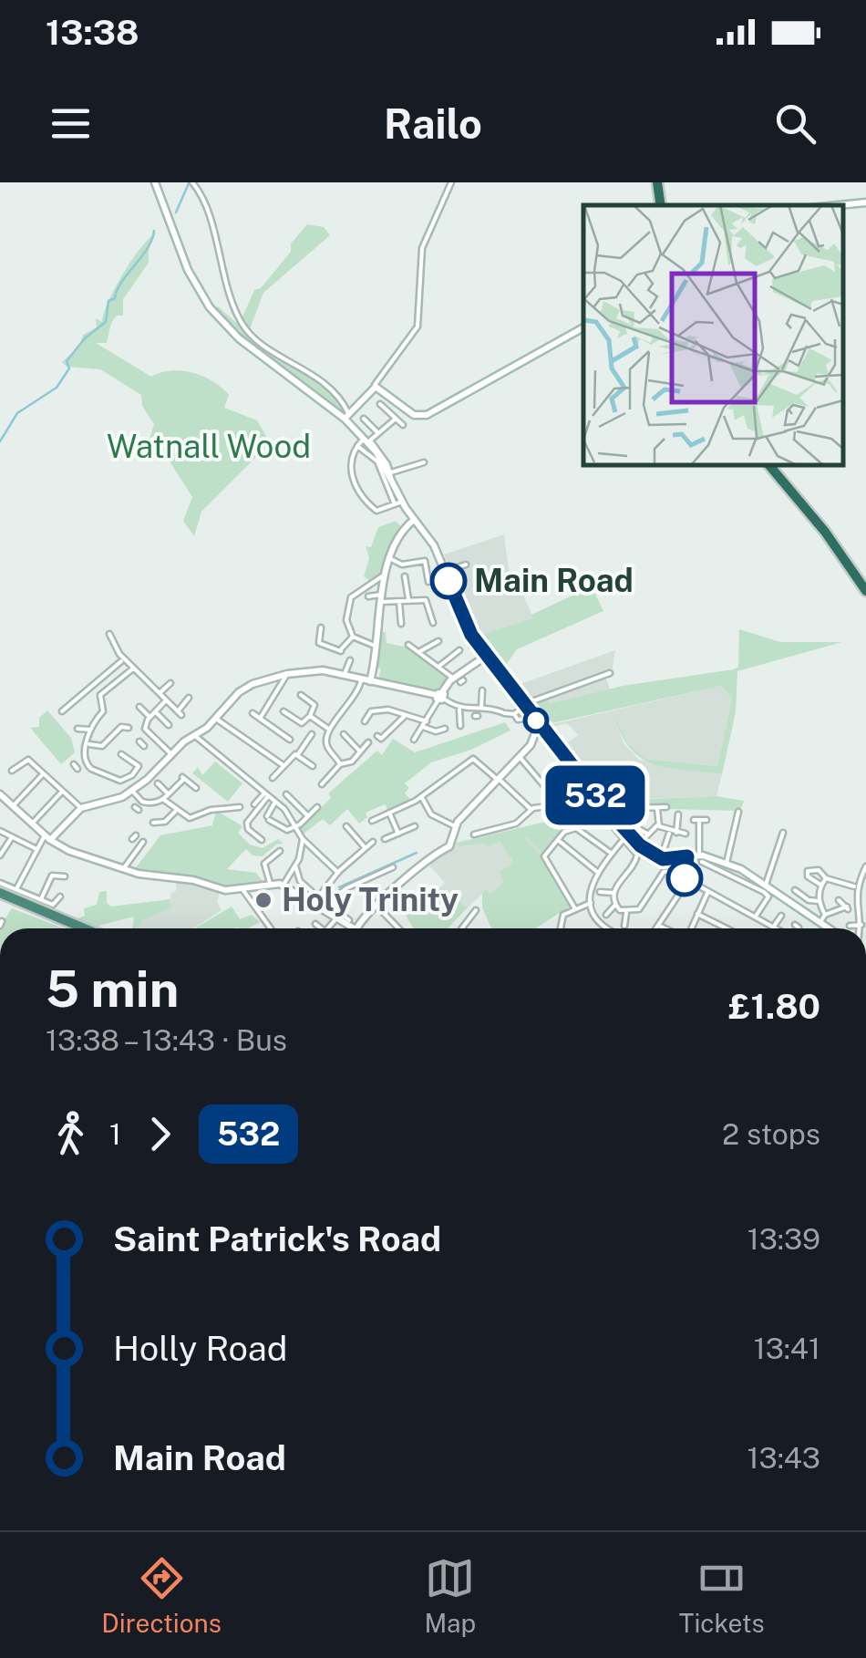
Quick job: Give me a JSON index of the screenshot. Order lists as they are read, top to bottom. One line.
{"parks":["Watnall Wood"],"places":["Main Road","Holy Trinity"],"lines":["bus line 532"],"page":{"status":"13:38","header":"Railo","on_map":"532","heading":["5 min","13:38 – 13:43 · Bus","£1.80"],"legs":["1","532","2 stops"],"list":[{"name":"Saint Patrick's Road","value":"13:39"},{"name":"Holly Road","value":"13:41"},{"name":"Main Road","value":"13:43"}],"tabs":["Directions","Map","Tickets"]}}
